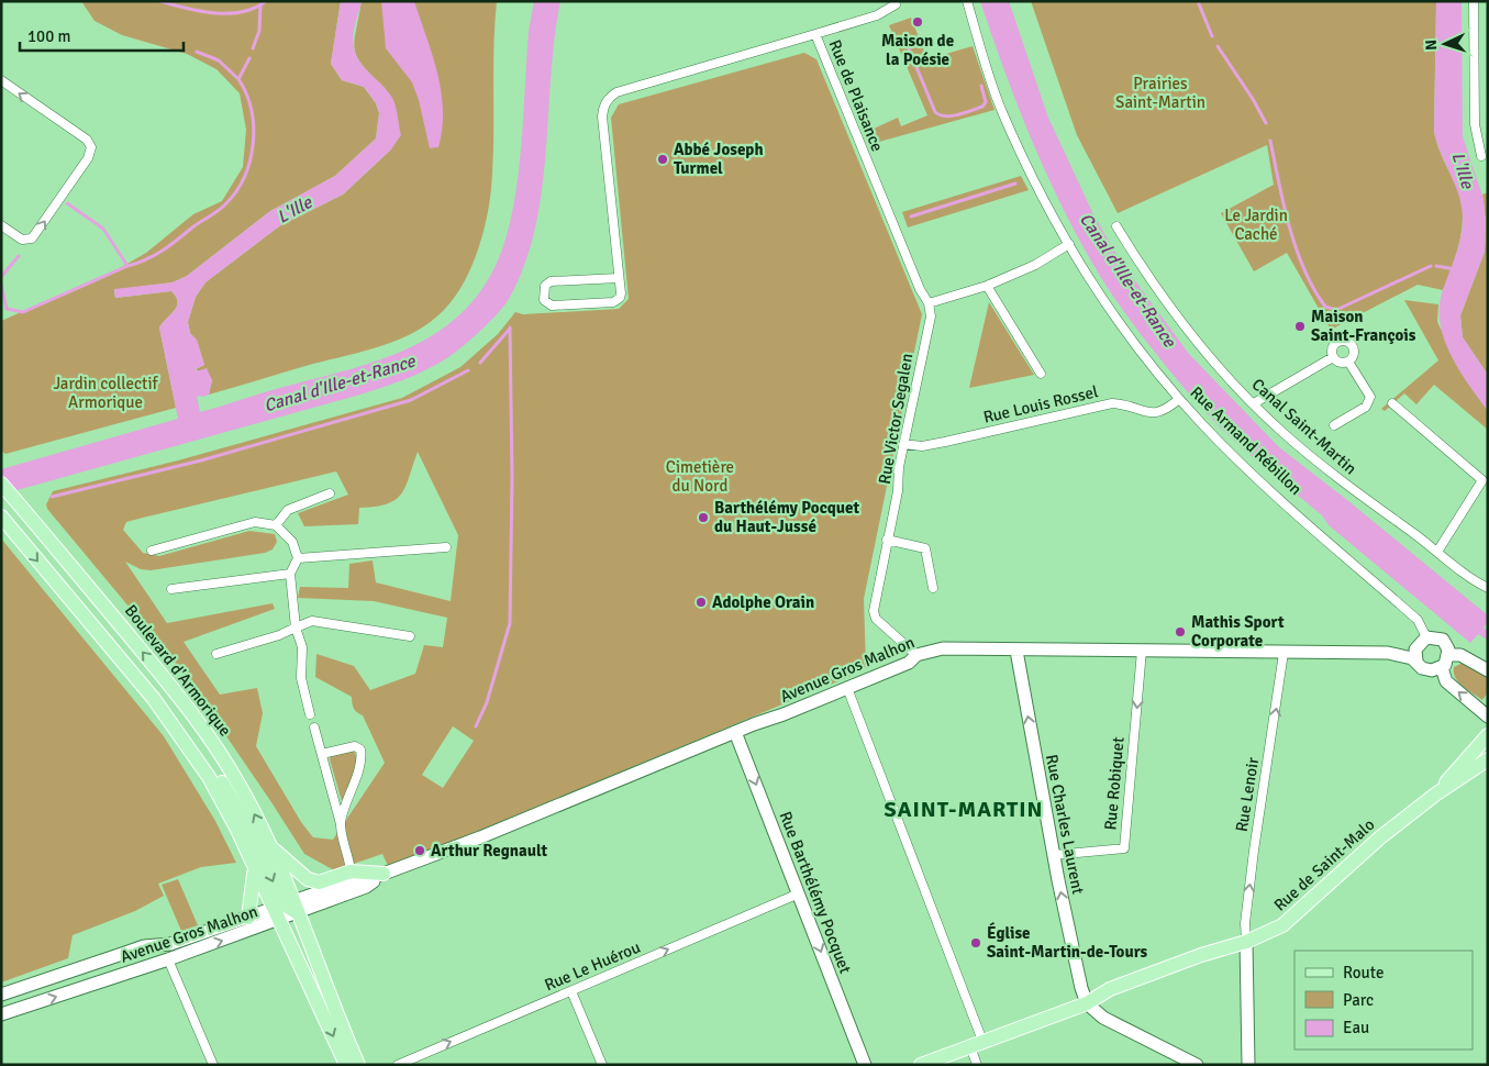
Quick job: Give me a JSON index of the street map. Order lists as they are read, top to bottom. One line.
{"streets":{"main road":["Boulevard d'Armorique","Rue de Saint-Malo"],"street":["Rue de Plaisance","Rue Louis Rossel","Rue Victor Segalen","Canal Saint-Martin","Rue Armand Rébillon","Avenue Gros Malhon","Rue Robiquet","Rue Lenoir","Rue Charles Laurent","Rue Barthélémy Pocquet","Rue Le Huérou"]},"crossings":[["Rue de Plaisance","Rue Victor Segalen"],["Rue Louis Rossel","Rue Victor Segalen"],["Rue Louis Rossel","Rue Armand Rébillon"],["Rue Victor Segalen","Avenue Gros Malhon"],["Rue Armand Rébillon","Avenue Gros Malhon"],["Avenue Gros Malhon","Boulevard d'Armorique"],["Avenue Gros Malhon","Rue Robiquet"],["Avenue Gros Malhon","Rue Lenoir"],["Avenue Gros Malhon","Rue Charles Laurent"],["Avenue Gros Malhon","Rue Barthélémy Pocquet"],["Rue Robiquet","Rue Charles Laurent"],["Rue Lenoir","Rue de Saint-Malo"],["Rue Charles Laurent","Rue de Saint-Malo"],["Rue Barthélémy Pocquet","Rue Le Huérou"]],"one_way":["Rue Robiquet","Rue Lenoir","Rue Charles Laurent","Rue Barthélémy Pocquet","Rue Le Huérou"],"districts":["SAINT-MARTIN"],"water":["L'Ille","Canal d'Ille-et-Rance"],"parks":["Prairies Saint-Martin","Le Jardin Caché","Jardin collectif Armorique","Cimetière du Nord"],"places":["Maison de la Poésie","Abbé Joseph Turmel","Maison Saint-François","Barthélémy Pocquet du Haut-Jussé","Adolphe Orain","Mathis Sport Corporate","Arthur Regnault","Église Saint-Martin-de-Tours"],"legend":["Route","Parc","Eau"],"scale_bar":"100 m","north":"left"}
